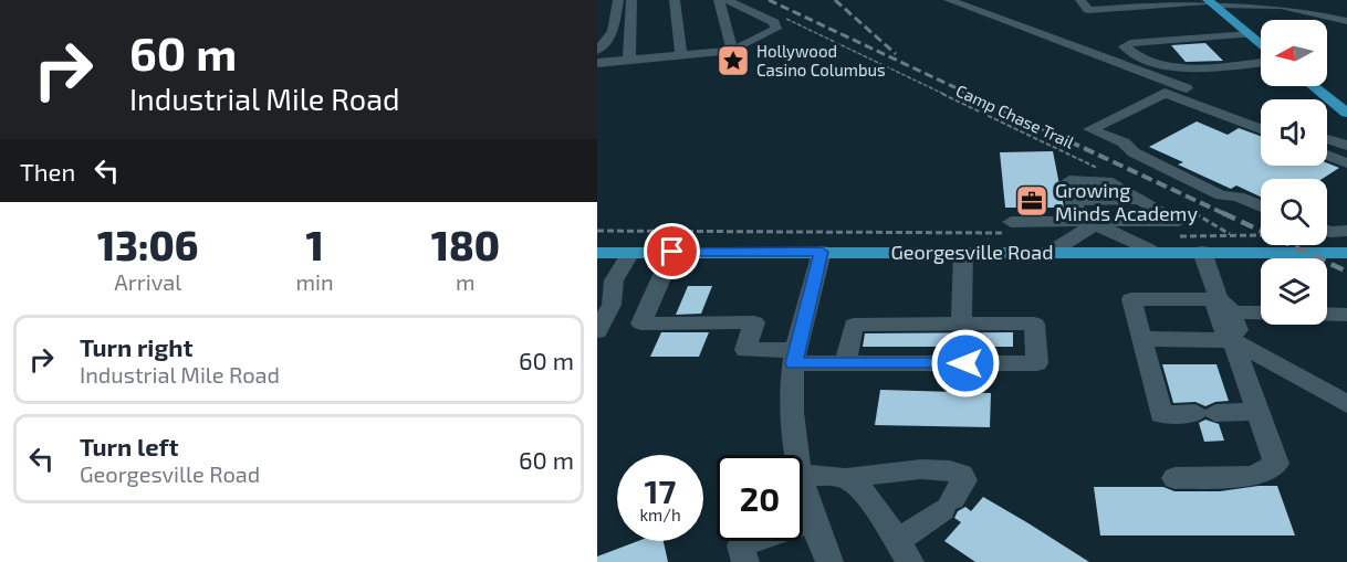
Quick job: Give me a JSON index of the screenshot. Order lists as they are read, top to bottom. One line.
{"streets":{"main road":["Georgesville Road"],"path":["Camp Chase Trail"]},"places":{"place":["Hollywood Casino Columbus"],"office":["Growing Minds Academy"]},"north":"left","page":{"turn":["60 m","Industrial Mile Road"],"then":"Then","eta":["13:06","Arrival","1","min","180","m"],"list":[{"name":"Turn right","note":"Industrial Mile Road","value":"60 m"},{"name":"Turn left","note":"Georgesville Road","value":"60 m"}],"speed":"17 km/h","limit":"20"}}
